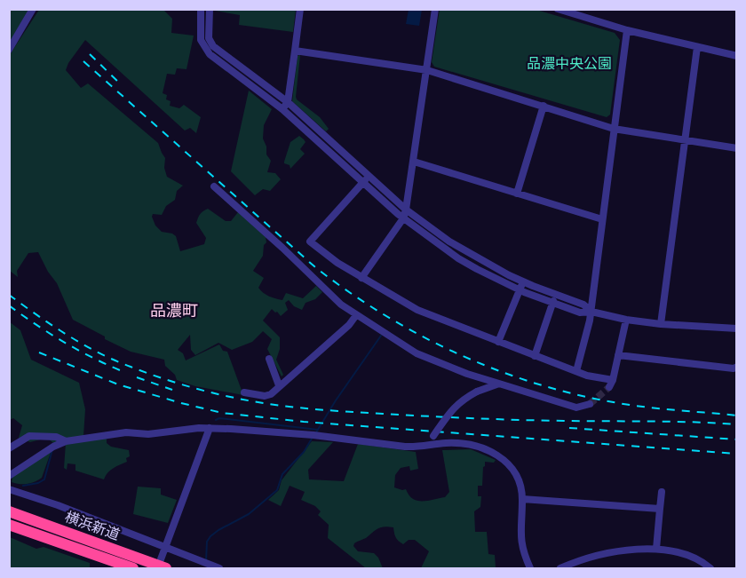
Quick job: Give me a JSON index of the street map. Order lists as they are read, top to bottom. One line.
{"streets":{"highway":["横浜新道"]},"districts":["品濃町"],"parks":["品濃中央公園"]}
